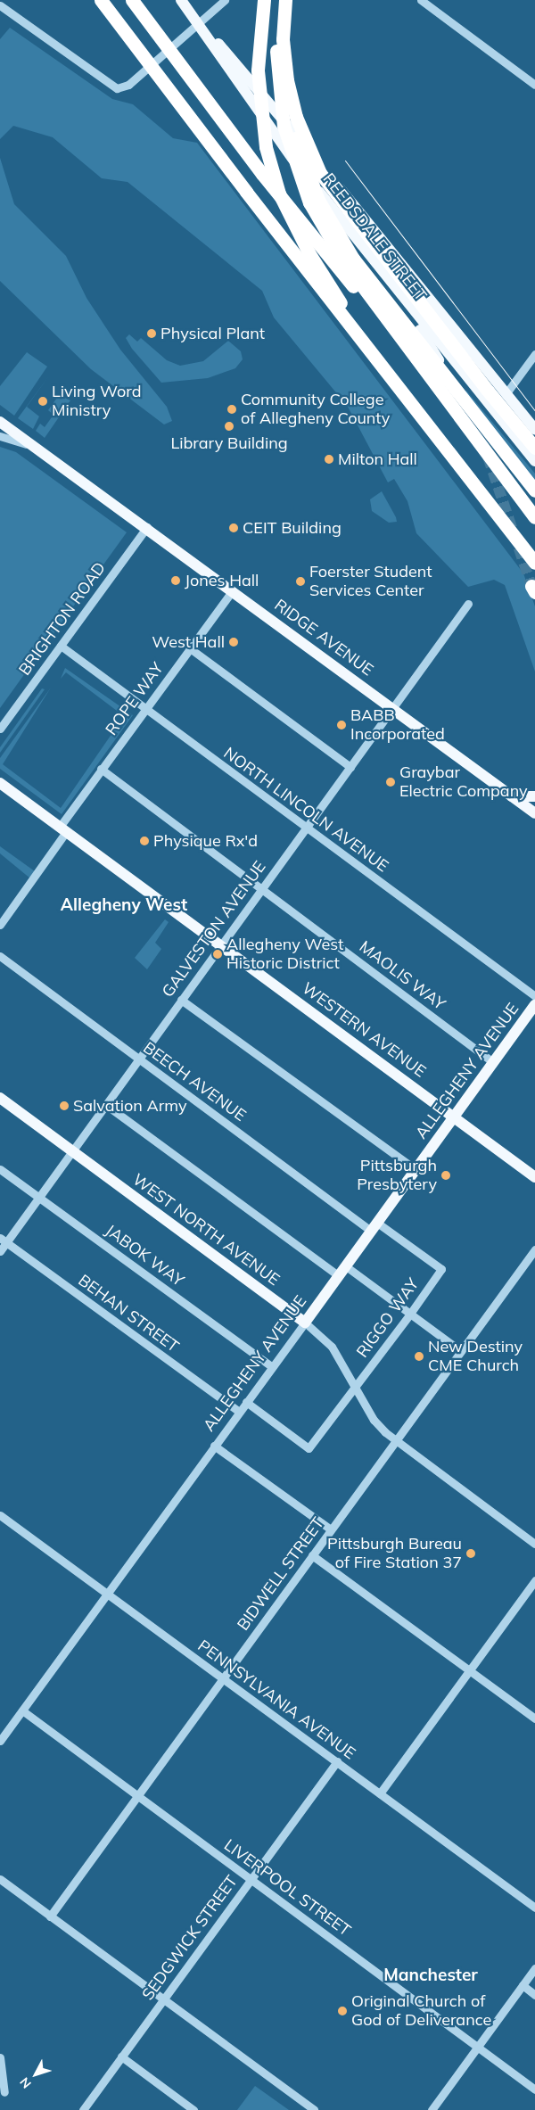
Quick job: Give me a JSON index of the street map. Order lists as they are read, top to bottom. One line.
{"streets":{"main road":["REEDSDALE STREET","RIDGE AVENUE","WESTERN AVENUE","ALLEGHENY AVENUE","WEST NORTH AVENUE"],"street":["BRIGHTON ROAD","ROPE WAY","NORTH LINCOLN AVENUE","GALVESTON AVENUE","MAOLIS WAY","BEECH AVENUE","JABOK WAY","BEHAN STREET","RIGGO WAY","BIDWELL STREET","PENNSYLVANIA AVENUE","LIVERPOOL STREET","SEDGWICK STREET"]},"crossings":[["BRIGHTON ROAD","RIDGE AVENUE"],["BRIGHTON ROAD","NORTH LINCOLN AVENUE"],["RIDGE AVENUE","ROPE WAY"],["RIDGE AVENUE","GALVESTON AVENUE"],["ROPE WAY","NORTH LINCOLN AVENUE"],["ROPE WAY","MAOLIS WAY"],["ROPE WAY","WESTERN AVENUE"],["NORTH LINCOLN AVENUE","GALVESTON AVENUE"],["GALVESTON AVENUE","MAOLIS WAY"],["GALVESTON AVENUE","WESTERN AVENUE"],["GALVESTON AVENUE","BEECH AVENUE"],["GALVESTON AVENUE","WEST NORTH AVENUE"],["GALVESTON AVENUE","JABOK WAY"],["GALVESTON AVENUE","BEHAN STREET"],["MAOLIS WAY","ALLEGHENY AVENUE"],["WESTERN AVENUE","ALLEGHENY AVENUE"],["ALLEGHENY AVENUE","BEECH AVENUE"],["ALLEGHENY AVENUE","WEST NORTH AVENUE"],["ALLEGHENY AVENUE","JABOK WAY"],["ALLEGHENY AVENUE","BEHAN STREET"],["ALLEGHENY AVENUE","RIGGO WAY"],["ALLEGHENY AVENUE","PENNSYLVANIA AVENUE"],["ALLEGHENY AVENUE","LIVERPOOL STREET"],["BEECH AVENUE","RIGGO WAY"],["WEST NORTH AVENUE","RIGGO WAY"],["WEST NORTH AVENUE","BIDWELL STREET"],["BIDWELL STREET","PENNSYLVANIA AVENUE"],["BIDWELL STREET","LIVERPOOL STREET"],["PENNSYLVANIA AVENUE","SEDGWICK STREET"],["LIVERPOOL STREET","SEDGWICK STREET"]],"districts":["Allegheny West","Manchester"],"places":["Physical Plant","Living Word Ministry","Community College of Allegheny County","Library Building","Milton Hall","CEIT Building","Jones Hall","Foerster Student Services Center","West Hall","BABB Incorporated","Graybar Electric Company","Physique Rx'd","Allegheny West Historic District","Salvation Army","Pittsburgh Presbytery","New Destiny CME Church","Pittsburgh Bureau of Fire Station 37","Original Church of God of Deliverance"],"north":"bottom left"}
